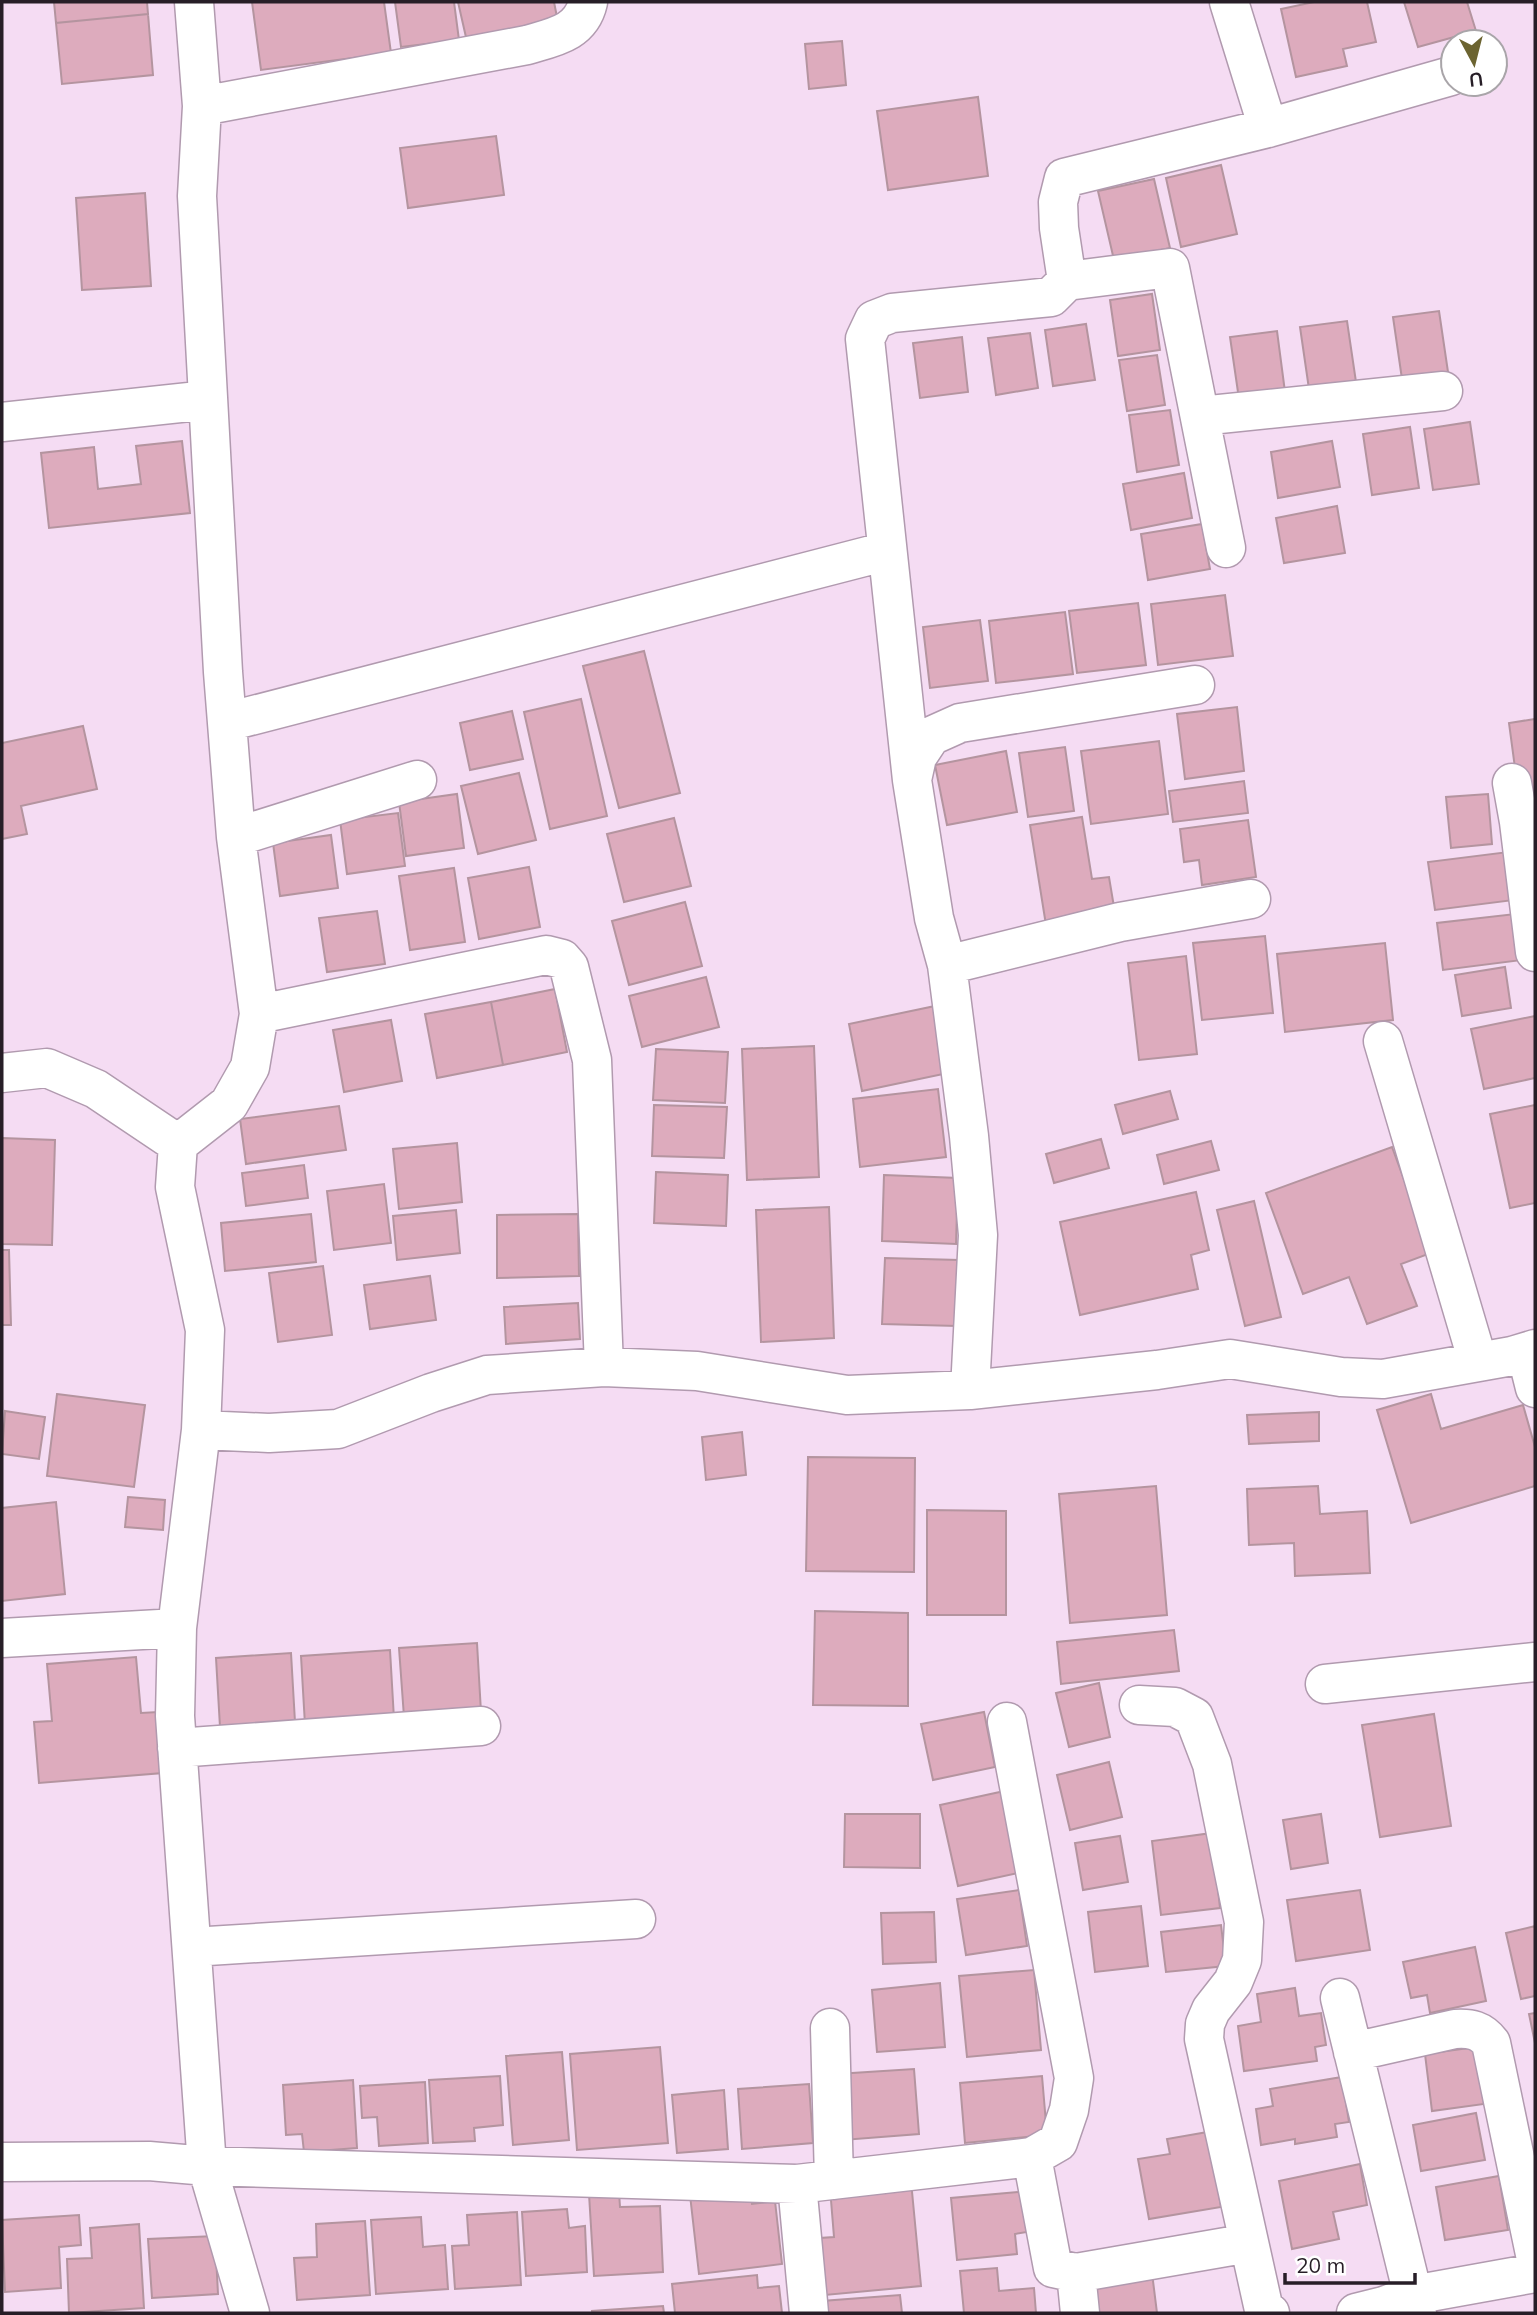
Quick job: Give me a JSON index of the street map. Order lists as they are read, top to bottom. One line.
{"scale_bar":"20 m","north":"bottom"}
